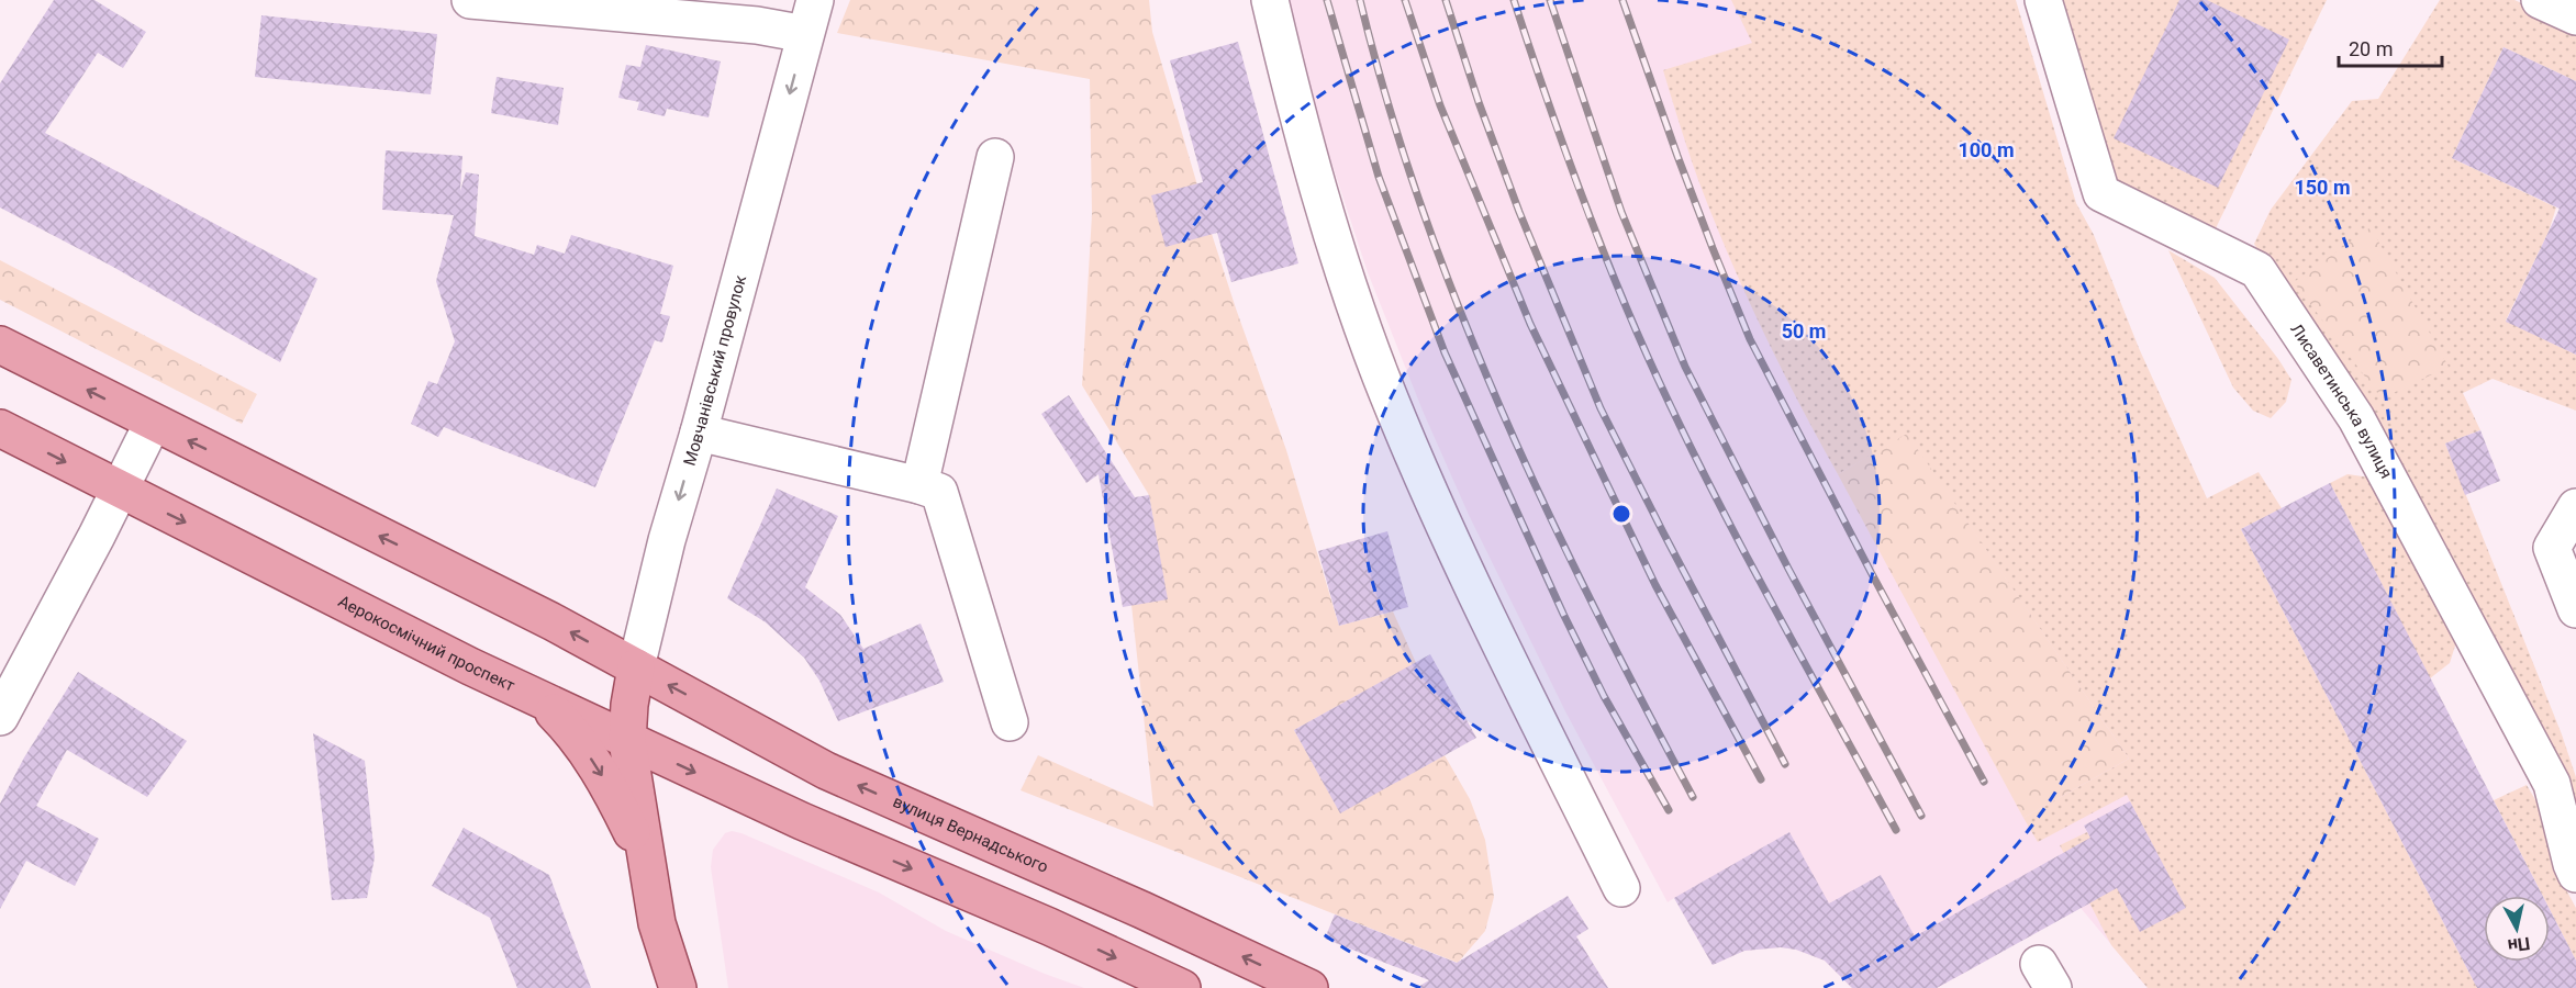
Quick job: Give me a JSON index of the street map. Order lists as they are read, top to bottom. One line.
{"streets":{"main road":["Мовчанівський провулок","Аерокосмічний проспект","вулиця Вернадського"],"street":["Лисаветинська вулиця"]},"crossings":[["Мовчанівський провулок","Аерокосмічний проспект"],["Мовчанівський провулок","вулиця Вернадського"]],"scale_bar":"20 m","north":"bottom","rings":["100 m","150 m","50 m"]}
